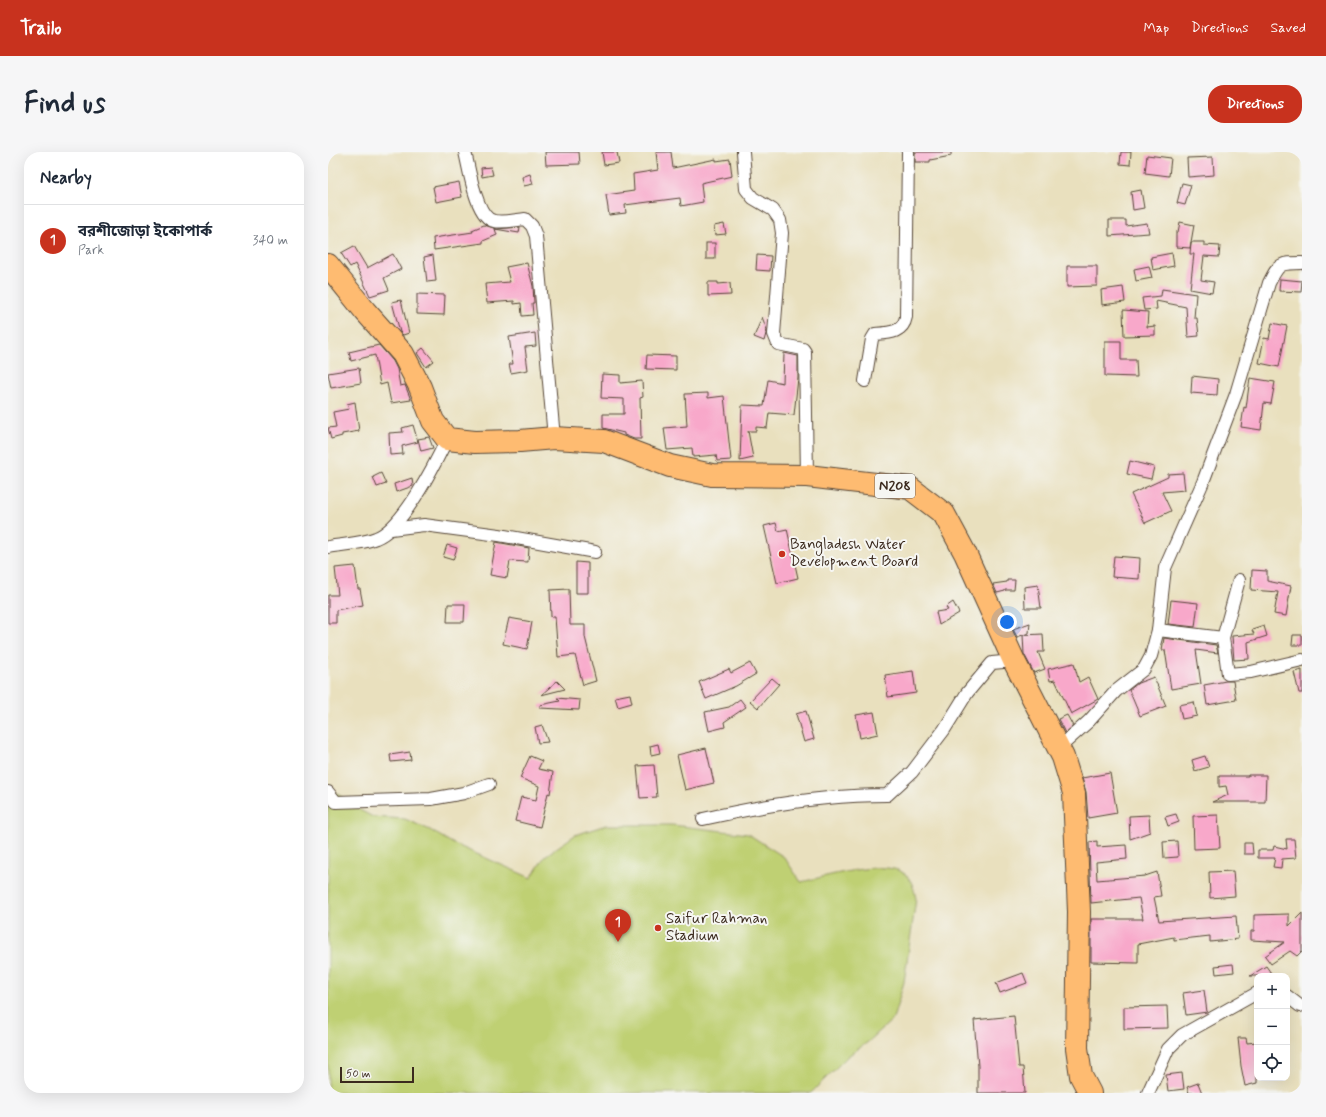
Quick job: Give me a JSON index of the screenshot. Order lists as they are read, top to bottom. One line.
{"streets":{"highway":["N208"]},"places":["Bangladesh Water Development Board","Saifur Rahman Stadium"],"scale_bar":"50 m","page":{"header":"Trailo","nav":["Map","Directions","Saved"],"buttons":"Directions","title":"Find us","heading":"Nearby","list":[{"mark":"1","name":"বরশীজোড়া ইকোপার্ক","note":"Park","value":"340 m"}],"pins":"1","map_buttons":["+","−"],"scale":"50 m"}}
